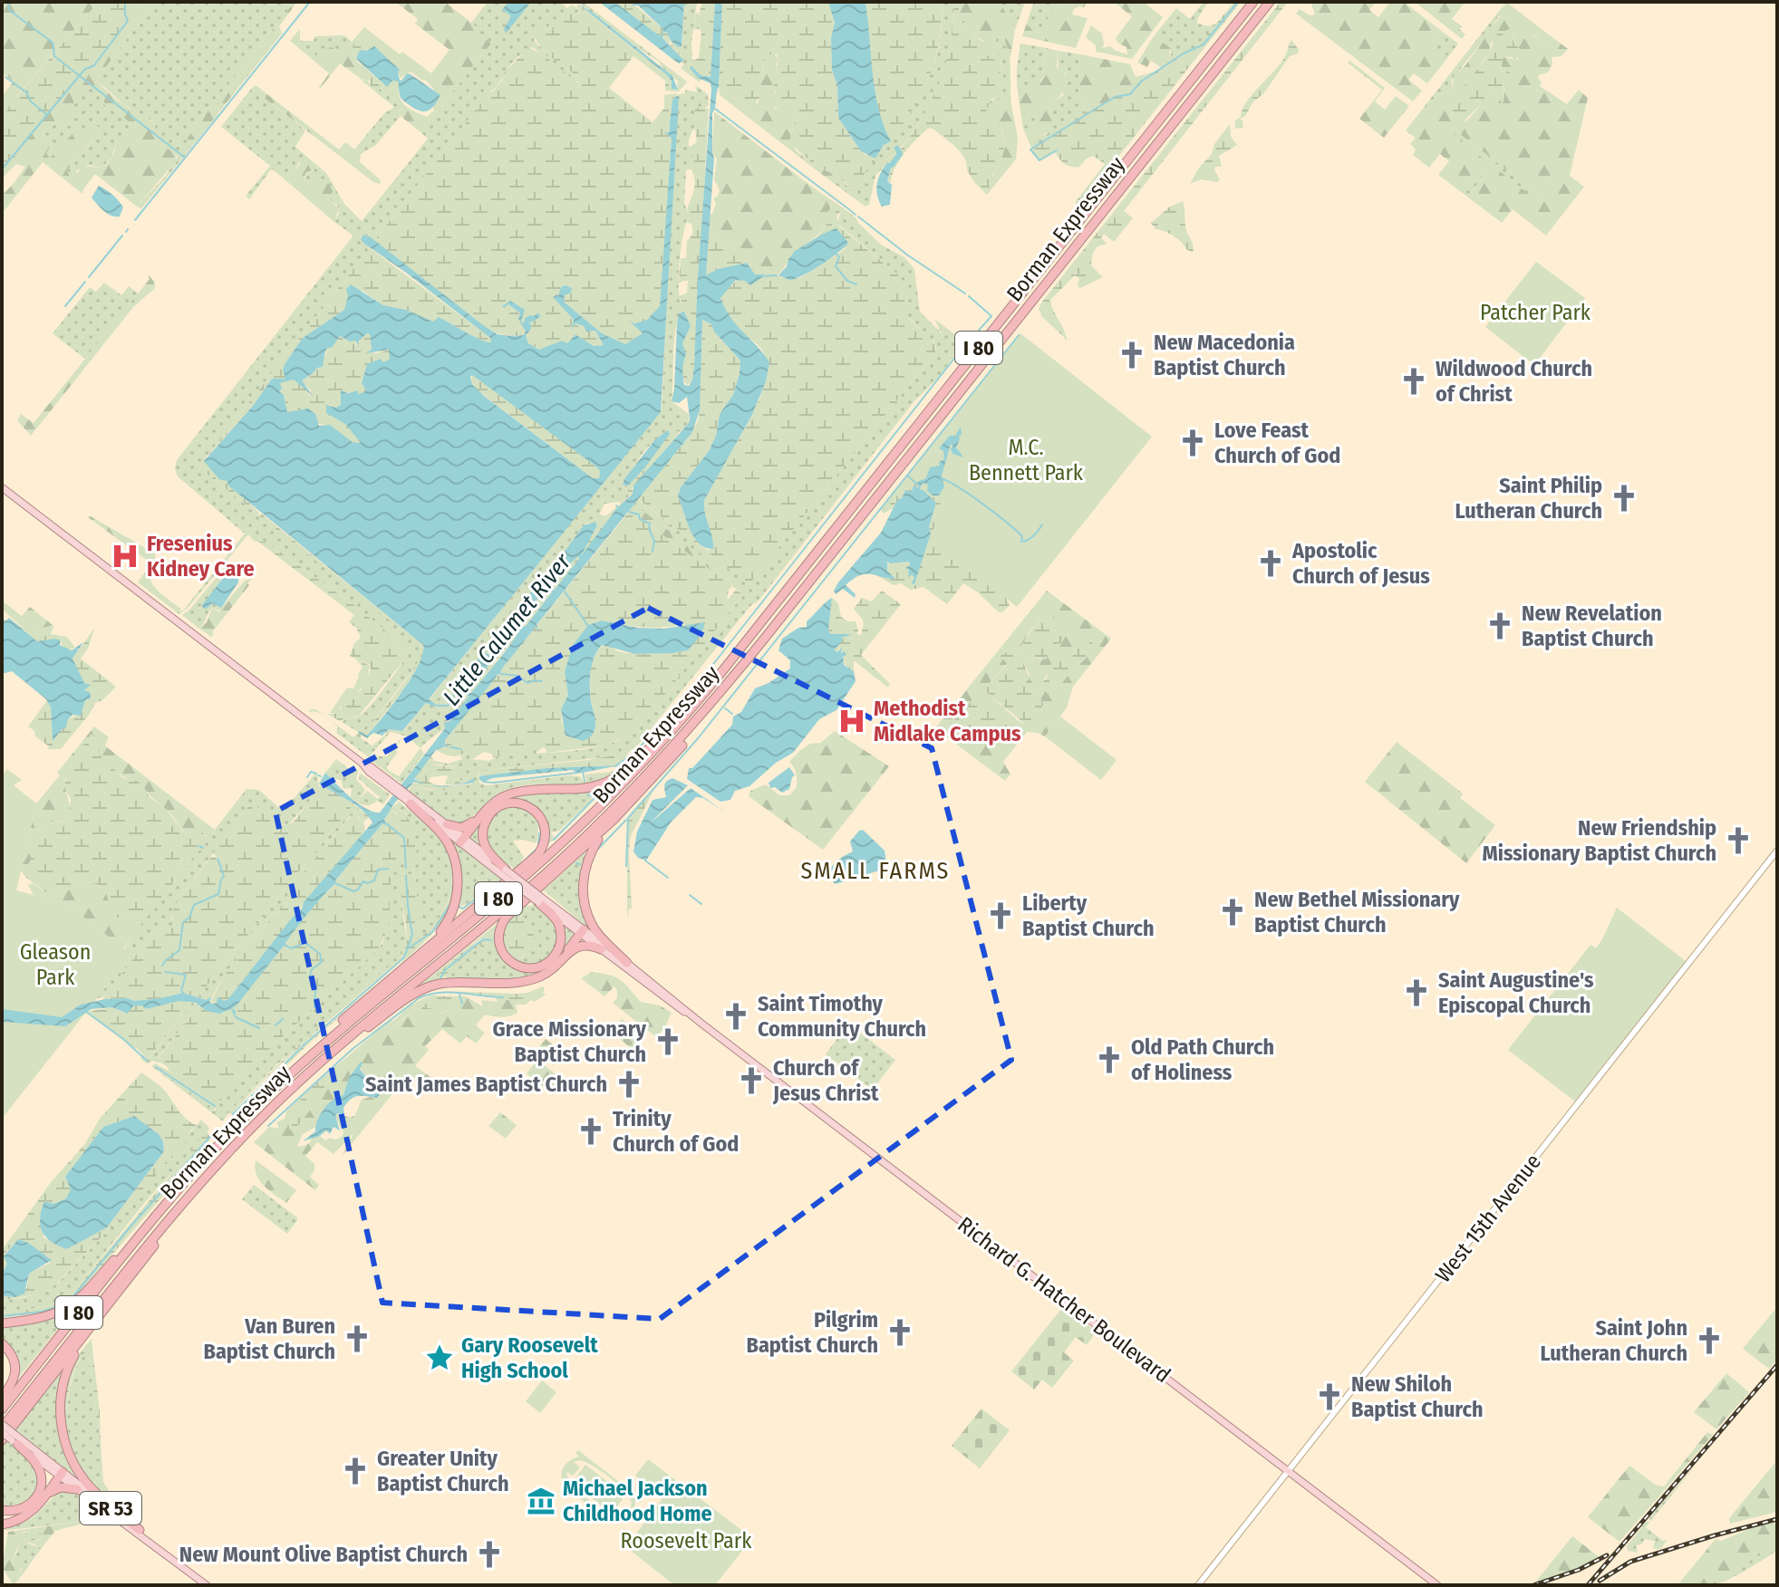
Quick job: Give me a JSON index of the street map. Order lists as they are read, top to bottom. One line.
{"streets":{"highway":["Borman Expressway","I 80"],"main road":["West 15th Avenue","Richard G. Hatcher Boulevard","SR 53"]},"crossings":[["Borman Expressway","SR 53"],["West 15th Avenue","Richard G. Hatcher Boulevard"]],"districts":["SMALL FARMS"],"water":["Little Calumet River"],"parks":["Patcher Park","M.C. Bennett Park","Gleason Park","Roosevelt Park"],"places":{"church":["New Macedonia Baptist Church","Wildwood Church of Christ","Love Feast Church of God","Saint Philip Lutheran Church","Apostolic Church of Jesus","New Revelation Baptist Church","New Friendship Missionary Baptist Church","New Bethel Missionary Baptist Church","Liberty Baptist Church","Saint Augustine's Episcopal Church","Saint Timothy Community Church","Grace Missionary Baptist Church","Old Path Church of Holiness","Church of Jesus Christ","Saint James Baptist Church","Trinity Church of God","Pilgrim Baptist Church","Van Buren Baptist Church","Saint John Lutheran Church","New Shiloh Baptist Church","Greater Unity Baptist Church","New Mount Olive Baptist Church"],"hospital":["Fresenius Kidney Care","Methodist Midlake Campus"],"place":["Gary Roosevelt High School"],"museum":["Michael Jackson Childhood Home"]}}
